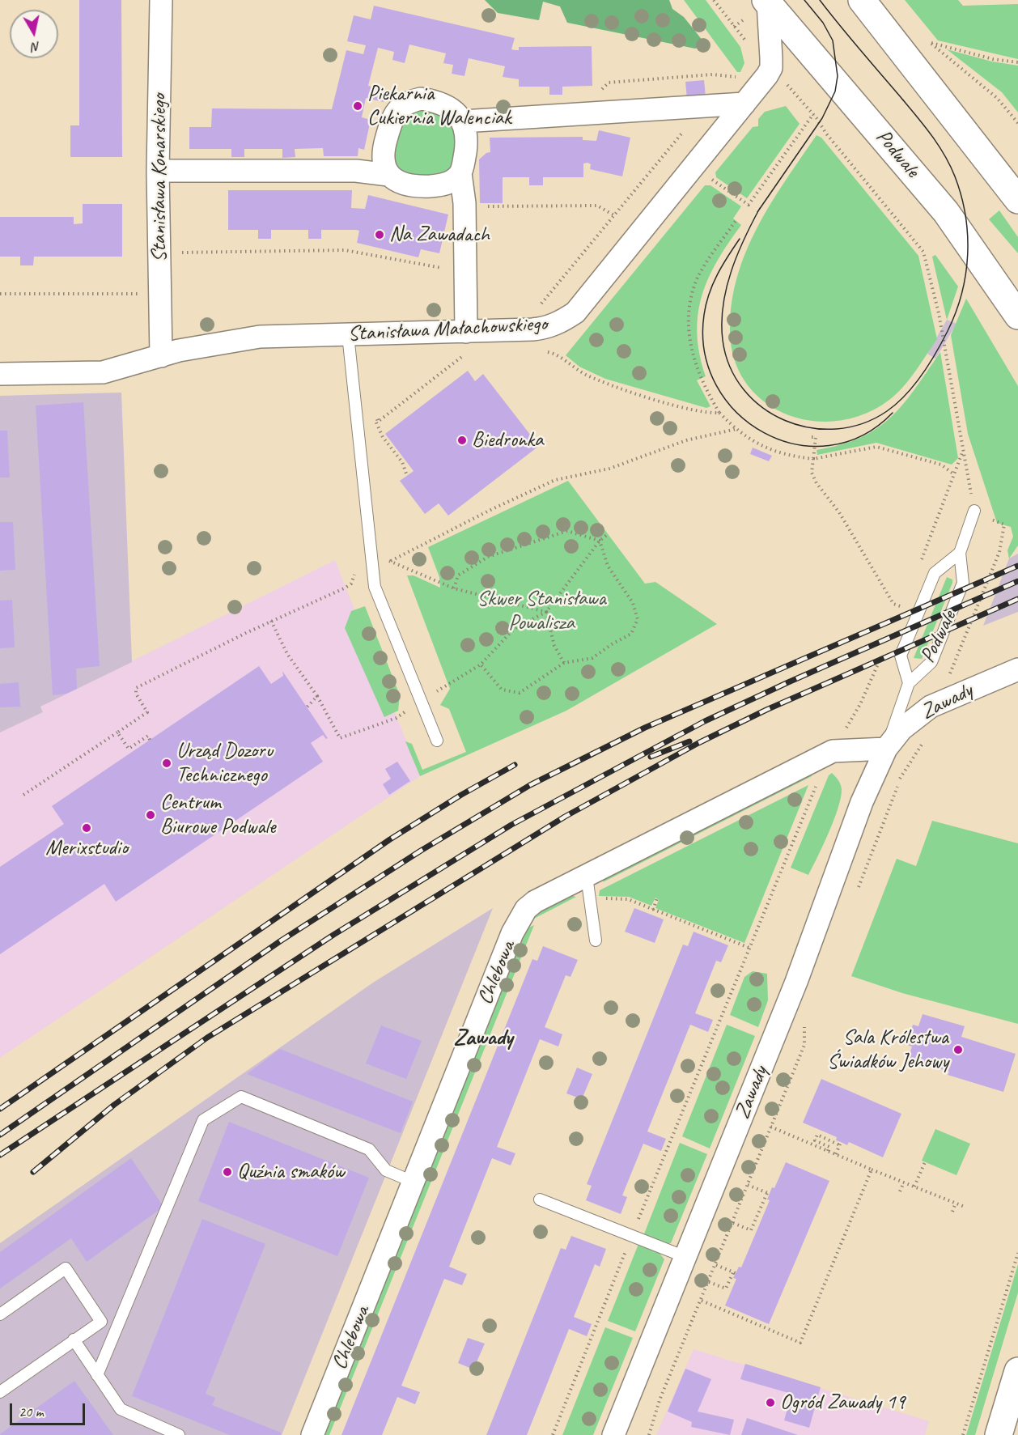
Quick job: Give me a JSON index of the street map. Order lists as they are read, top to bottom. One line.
{"streets":{"main road":["Podwale"],"street":["Stanisława Konarskiego","Stanisława Małachowskiego","Zawady","Chlebowa"]},"crossings":[["Podwale","Stanisława Małachowskiego"],["Podwale","Zawady"],["Stanisława Konarskiego","Stanisława Małachowskiego"],["Zawady","Chlebowa"]],"districts":["Zawady"],"parks":["Skwer Stanisława Powalisza"],"places":["Piekarnia Cukiernia Walenciak","Na Zawadach","Biedronka","Urząd Dozoru Technicznego","Centrum Biurowe Podwale","Merixstudio","Sala Królestwa Świadków Jehowy","Quźnia smaków","Ogród Zawady 19"],"scale_bar":"20 m","north":"bottom"}
